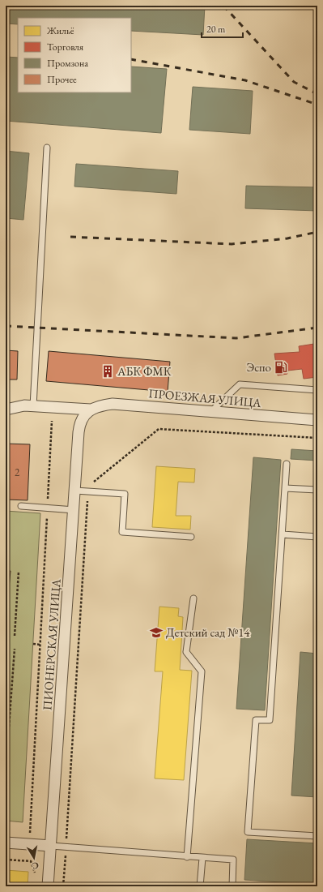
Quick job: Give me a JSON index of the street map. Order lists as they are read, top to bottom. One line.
{"streets":{"street":["ПРОЕЗЖАЯ УЛИЦА","ПИОНЕРСКАЯ УЛИЦА"]},"crossings":[["ПРОЕЗЖАЯ УЛИЦА","ПИОНЕРСКАЯ УЛИЦА"]],"places":{"fuel station":["Эспо"],"building":["АБК ФМК"],"school or university":["Детский сад №14"]},"house_numbers":["2"],"legend":["Жильё","Торговля","Промзона","Прочее"],"scale_bar":"20 m","north":"bottom"}
